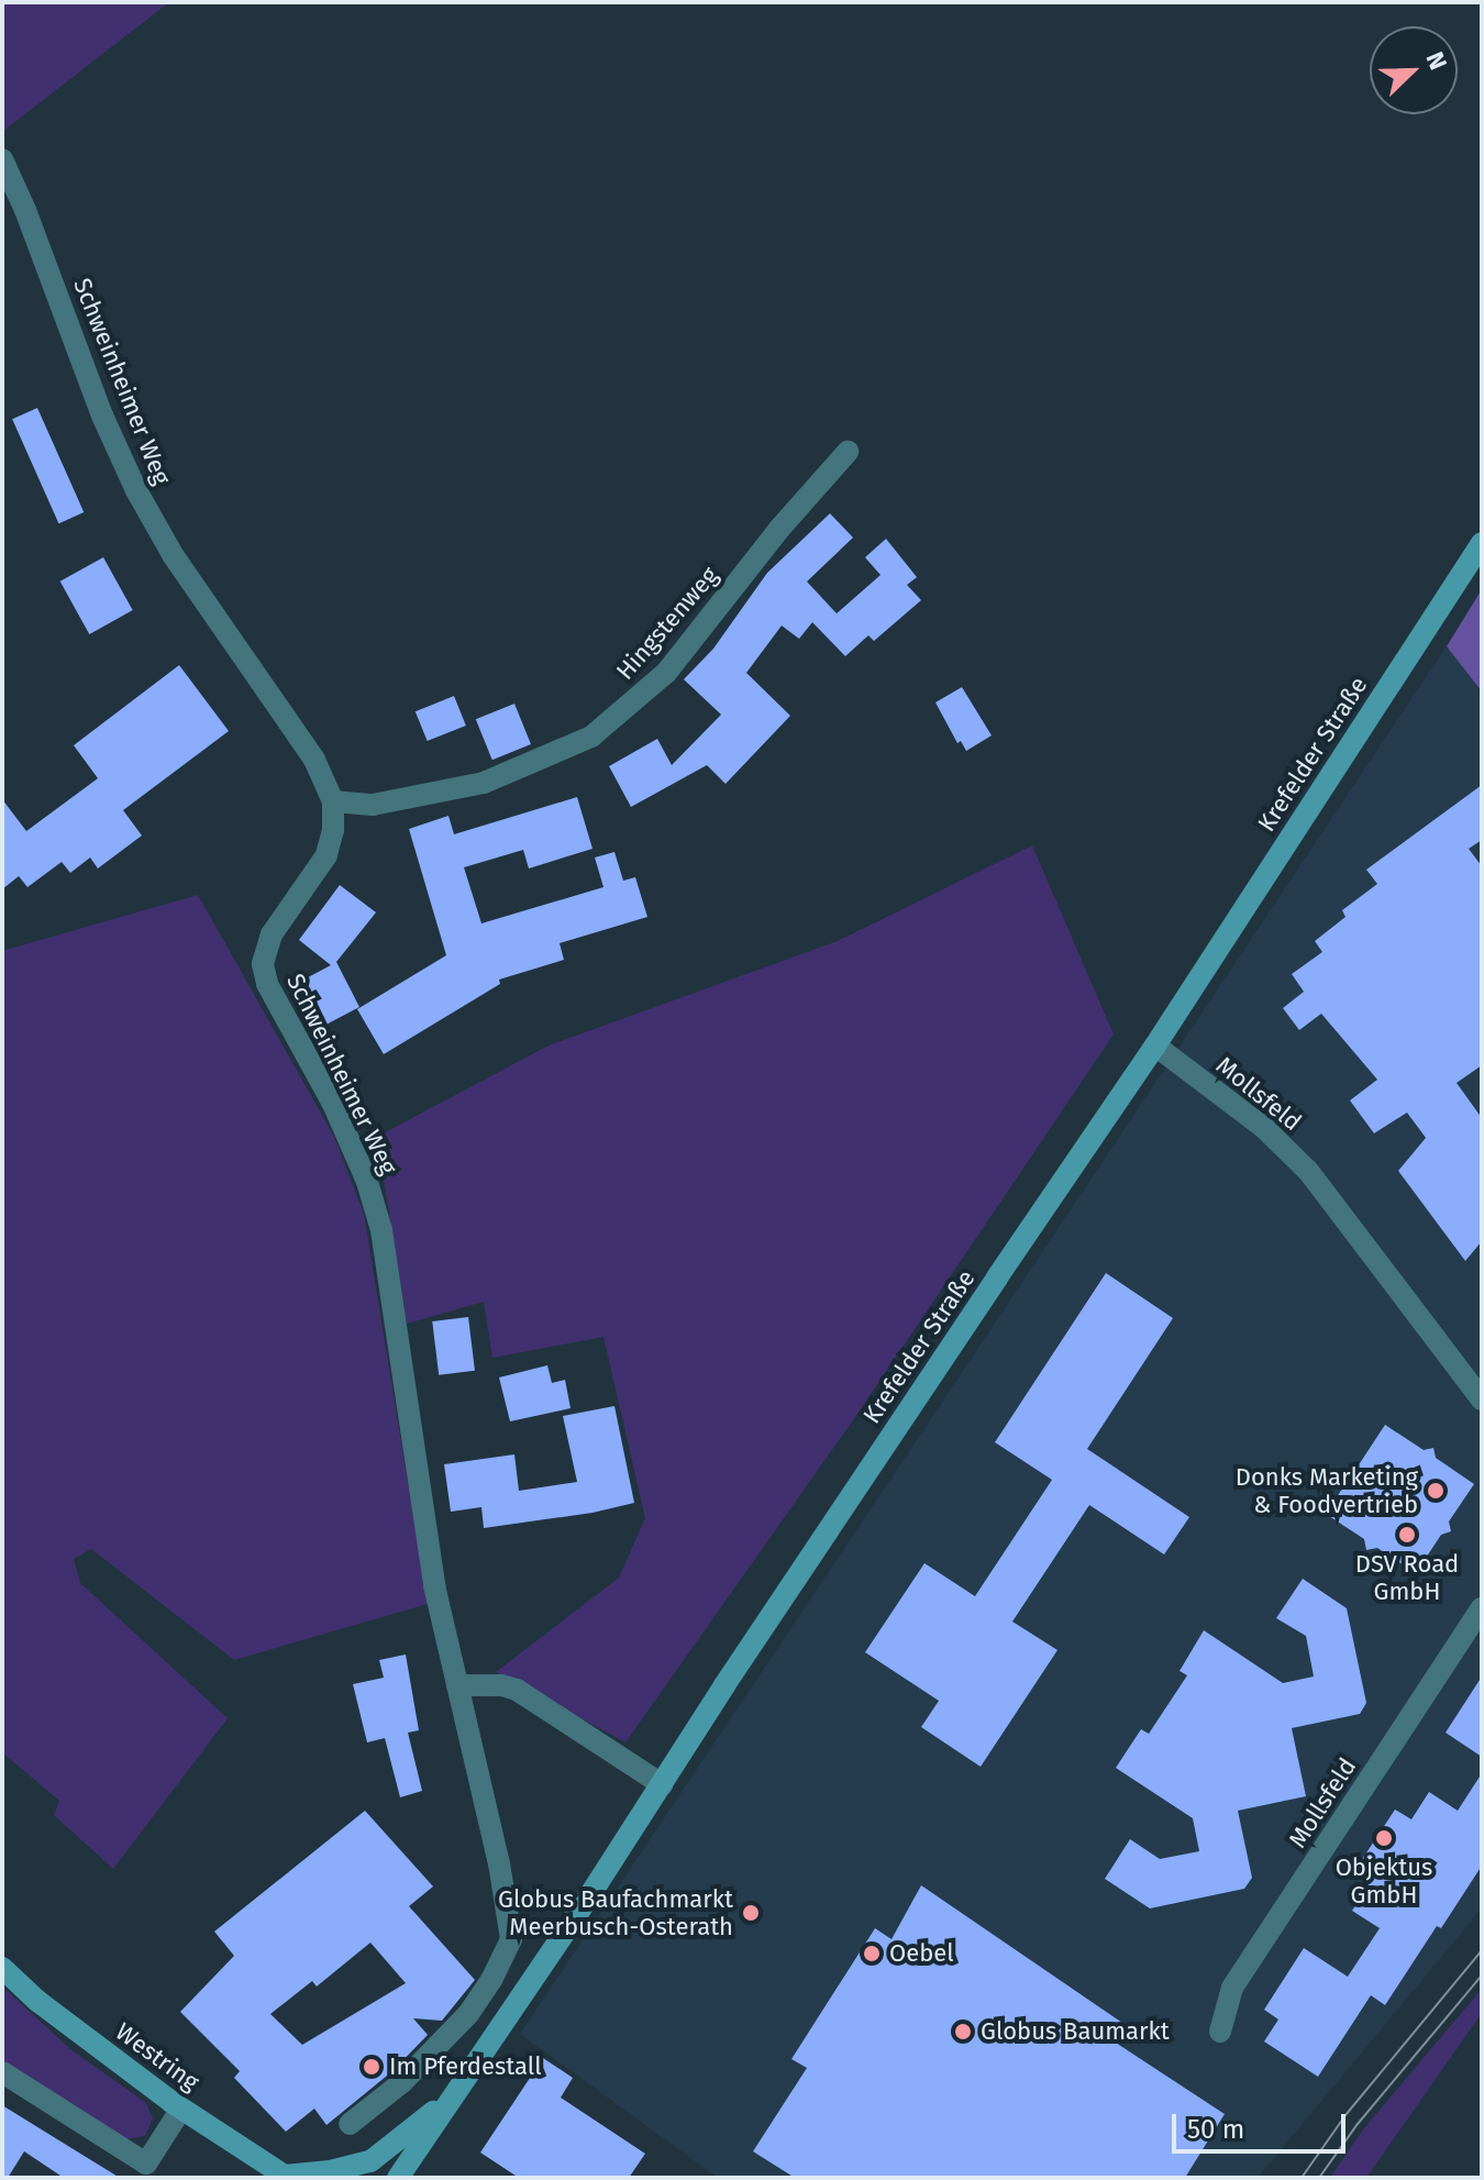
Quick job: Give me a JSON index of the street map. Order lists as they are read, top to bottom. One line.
{"streets":{"main road":["Krefelder Straße","Westring"],"street":["Schweinheimer Weg","Hingstenweg","Mollsfeld"]},"crossings":[["Schweinheimer Weg","Hingstenweg"],["Krefelder Straße","Mollsfeld"]],"places":["Donks Marketing & Foodvertrieb","DSV Road GmbH","Objektus GmbH","Globus Baufachmarkt Meerbusch-Osterath","Oebel","Globus Baumarkt","Im Pferdestall"],"scale_bar":"50 m","north":"top right"}
